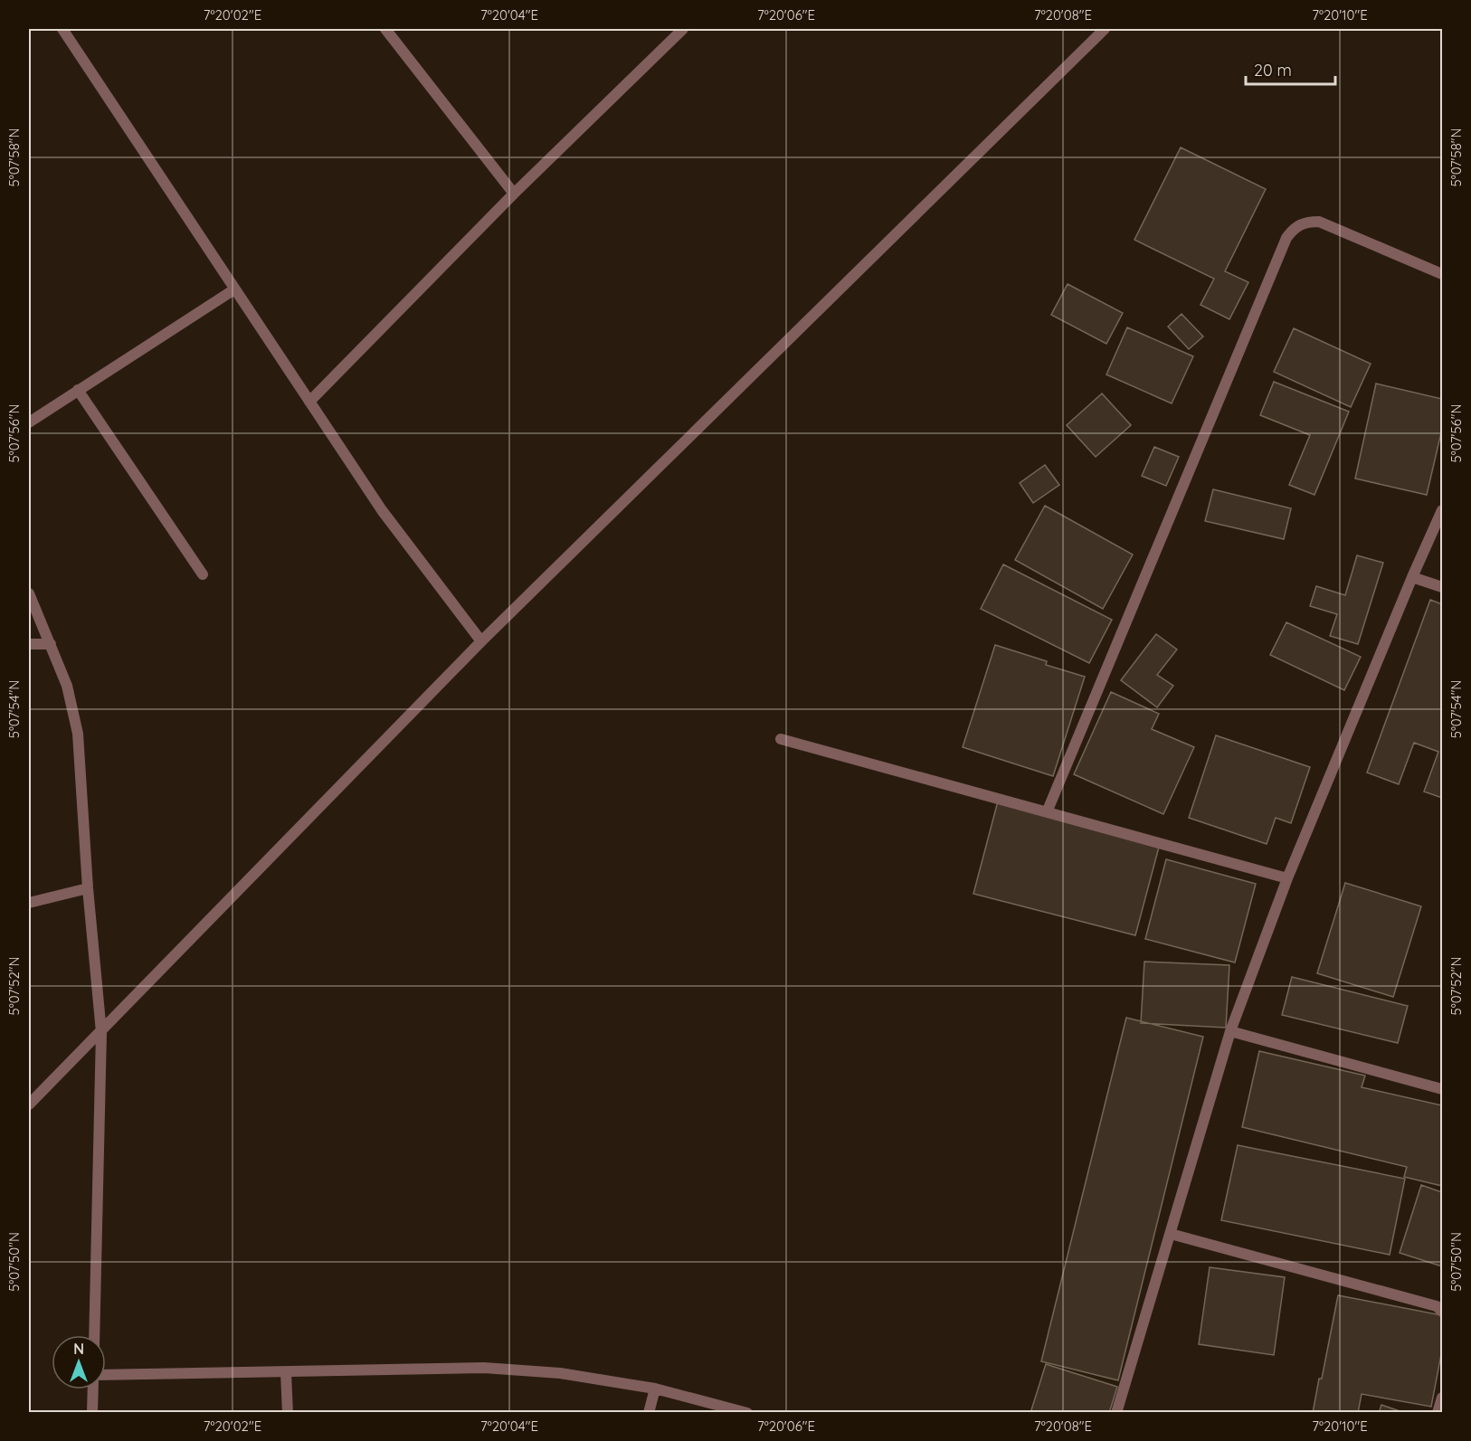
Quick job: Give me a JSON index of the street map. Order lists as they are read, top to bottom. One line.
{"scale_bar":"20 m","north":"top","coordinates":["7°20'02\"E","7°20'04\"E","7°20'06\"E","7°20'08\"E","7°20'10\"E","5°07'58\"N","5°07'56\"N","5°07'54\"N","5°07'52\"N","5°07'50\"N"]}
